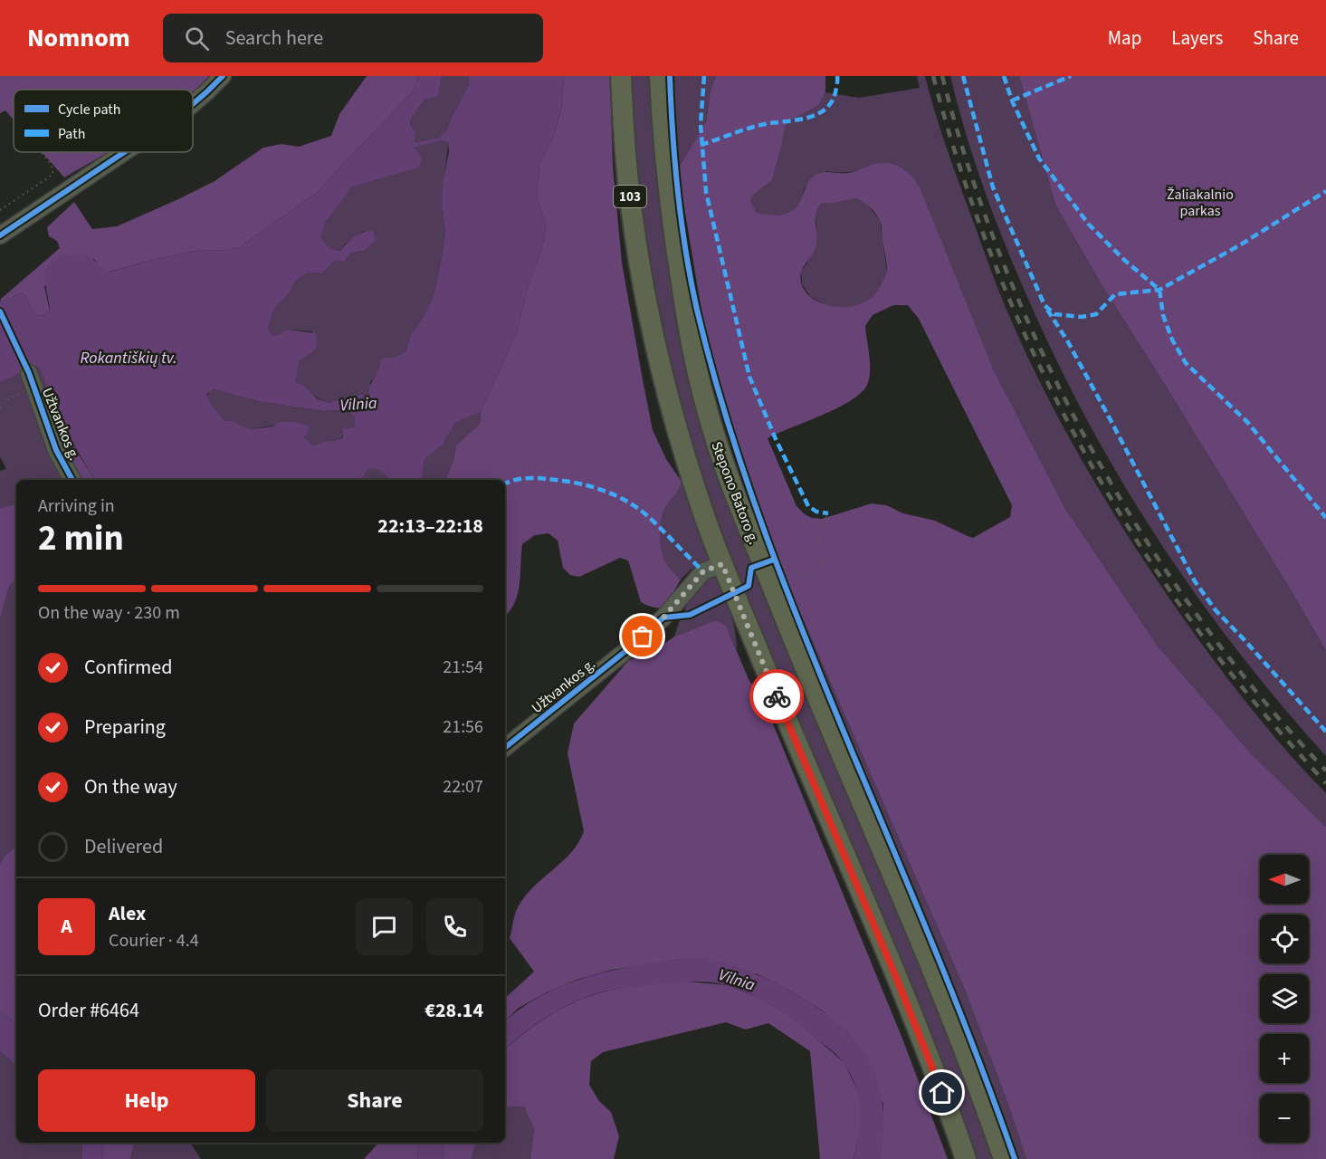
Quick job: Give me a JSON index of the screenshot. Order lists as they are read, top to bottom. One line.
{"streets":{"main road":["103","Stepono Batoro g."],"street":["Užtvankos g."]},"crossings":[["103","Užtvankos g."]],"water":["Rokantiškių tv.","Vilnia"],"parks":["Žaliakalnio parkas"],"legend":["Cycle path","Path"],"north":"left","page":{"header":"Nomnom","search":"Search here","nav":["Map","Layers","Share"],"heading":["2 min","Arriving in","22:13–22:18"],"panel":["Alex","Courier · 4.4","Order #6464","€28.14"],"bar":"On the way · 230 m","list":[["Confirmed","21:54"],["Preparing","21:56"],["On the way","22:07"],"Delivered"],"map_buttons":["+","−"],"round":"A","buttons":["Help","Share"]}}
